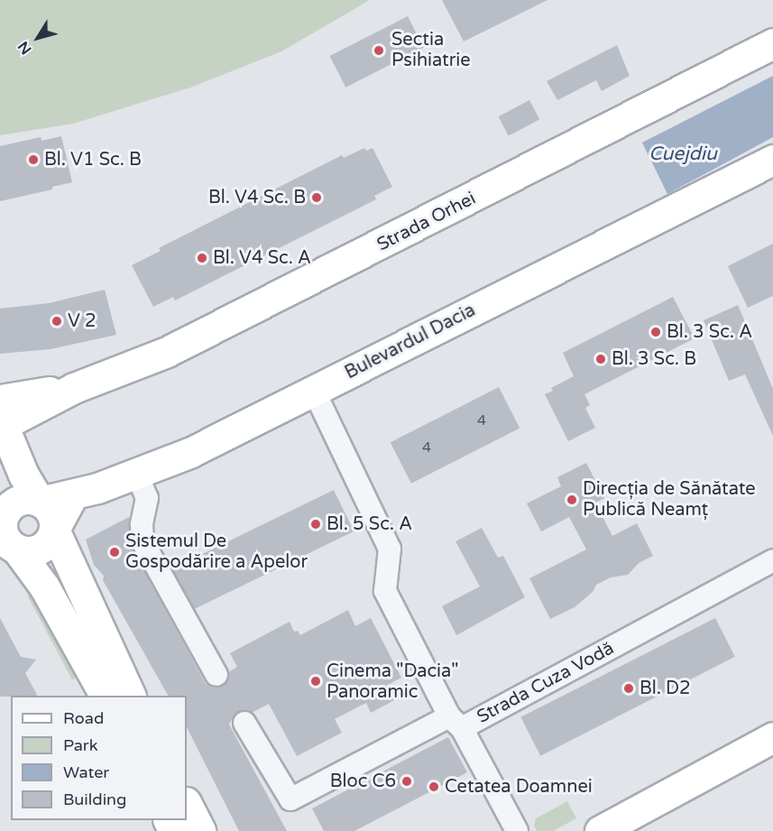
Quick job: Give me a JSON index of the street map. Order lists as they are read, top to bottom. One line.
{"streets":{"main road":["Strada Orhei","Bulevardul Dacia"],"street":["Strada Cuza Vodă"]},"water":["Cuejdiu"],"places":["Sectia Psihiatrie","Bl. V1 Sc. B","Bl. V4 Sc. B","Bl. V4 Sc. A","V 2","Bl. 3 Sc. A","Bl. 3 Sc. B","Direcția de Sănătate Publică Neamț","Bl. 5 Sc. A","Sistemul De Gospodărire a Apelor","Cinema \"Dacia\" Panoramic","Bl. D2","Bloc C6","Cetatea Doamnei"],"house_numbers":["4","4"],"legend":["Road","Park","Water","Building"],"north":"bottom left"}
